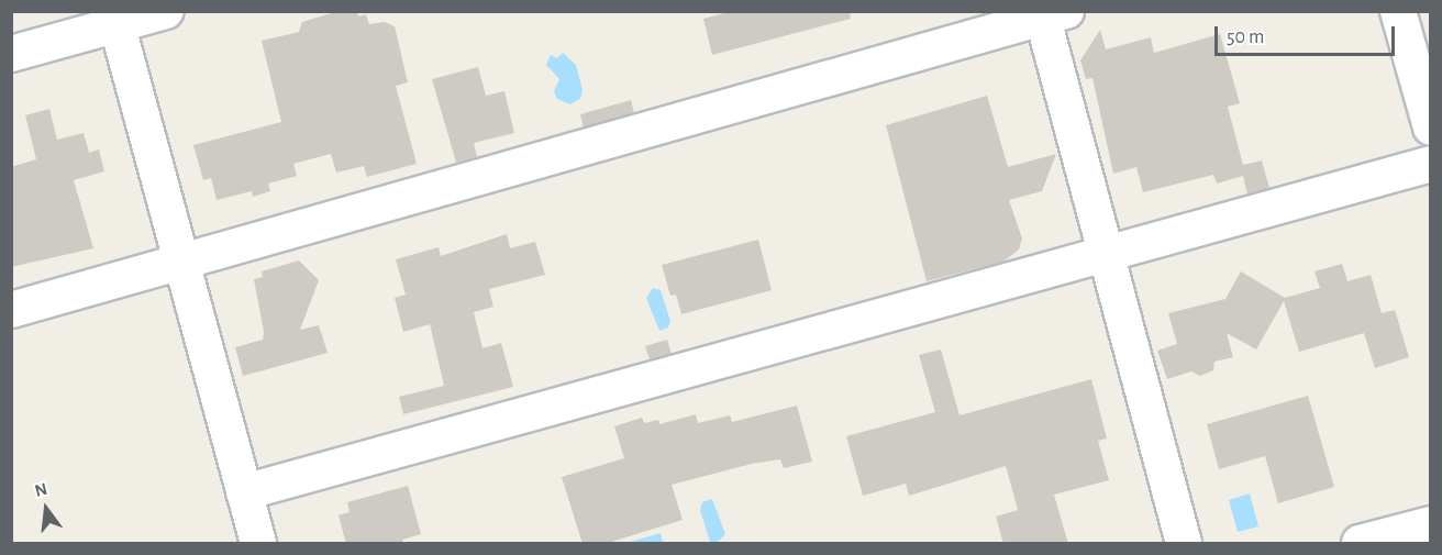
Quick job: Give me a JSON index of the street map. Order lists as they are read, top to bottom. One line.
{"scale_bar":"50 m","north":"top"}
